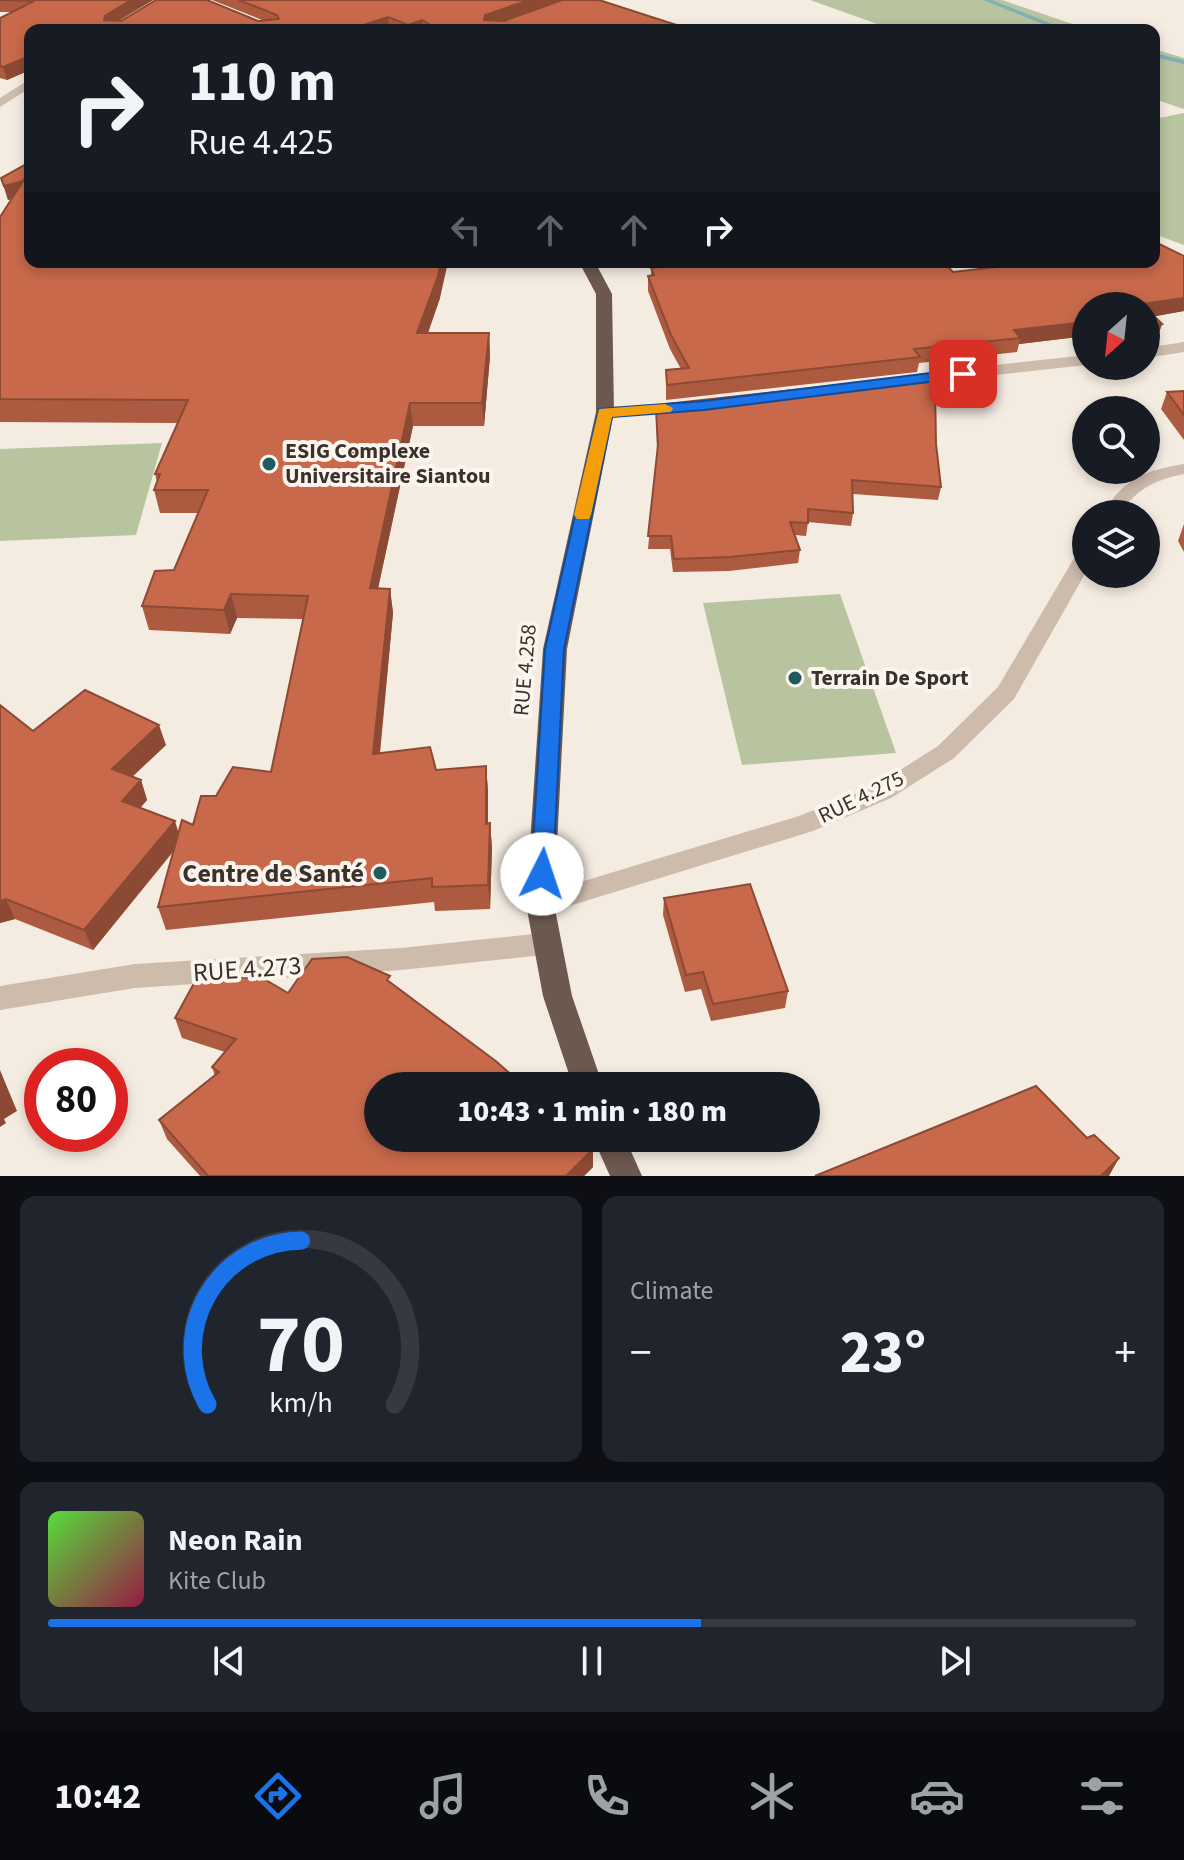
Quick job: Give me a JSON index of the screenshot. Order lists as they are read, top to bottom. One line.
{"streets":{"highway":["RUE 4.258"],"street":["RUE 4.275","RUE 4.273"]},"crossings":[["RUE 4.258","RUE 4.275"],["RUE 4.258","RUE 4.273"]],"places":["ESIG Complexe Universitaire Siantou","Terrain De Sport","Centre de Santé"],"north":"bottom left","page":{"turn":["110 m","Rue 4.425"],"limit":"80","trip":"10:43 · 1 min · 180 m","tile":"Climate","heat":["−","23°","+"],"song":["Neon Rain","Kite Club"],"tabs":"10:42","gauge":["70","km/h"]}}
